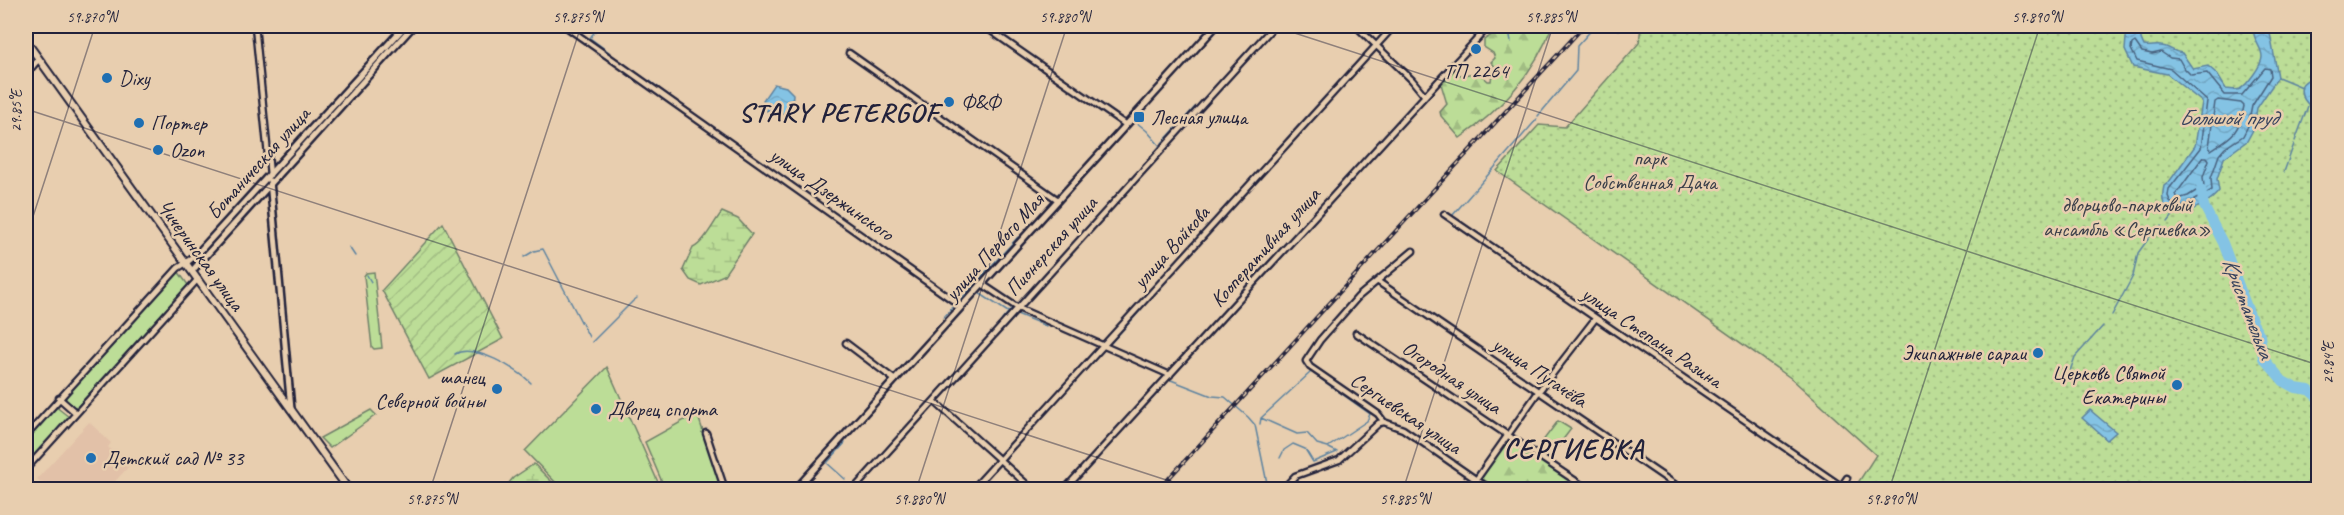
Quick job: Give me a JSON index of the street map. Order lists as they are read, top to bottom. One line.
{"streets":{"main road":["Чичеринская улица"],"street":["Ботаническая улица","улица Дзержинского","Пионерская улица","улица Первого Мая","улица Войкова","Кооперативная улица","улица Степана Разина","улица Пугачёва","Огородная улица","Сергиевская улица"]},"crossings":[["Ботаническая улица","Чичеринская улица"],["улица Дзержинского","улица Первого Мая"],["улица Пугачёва","Сергиевская улица"]],"districts":["STARY PETERGOF","СЕРГИЕВКА"],"water":["Большой пруд","Кристателька"],"parks":["парк Собственная Дача","дворцово-парковый ансамбль «Сергиевка»"],"places":{"other":["ТП 2264","Dixy","Ф&Ф","Портер","Ozon","Экипажные сараи","Церковь Святой Екатерины","шанец Северной войны","Дворец спорта","Детский сад № 33"],"transit":["Лесная улица"]},"coordinates":["59.870°N","59.875°N","59.880°N","59.885°N","59.890°N","29.85°E","29.84°E"]}
